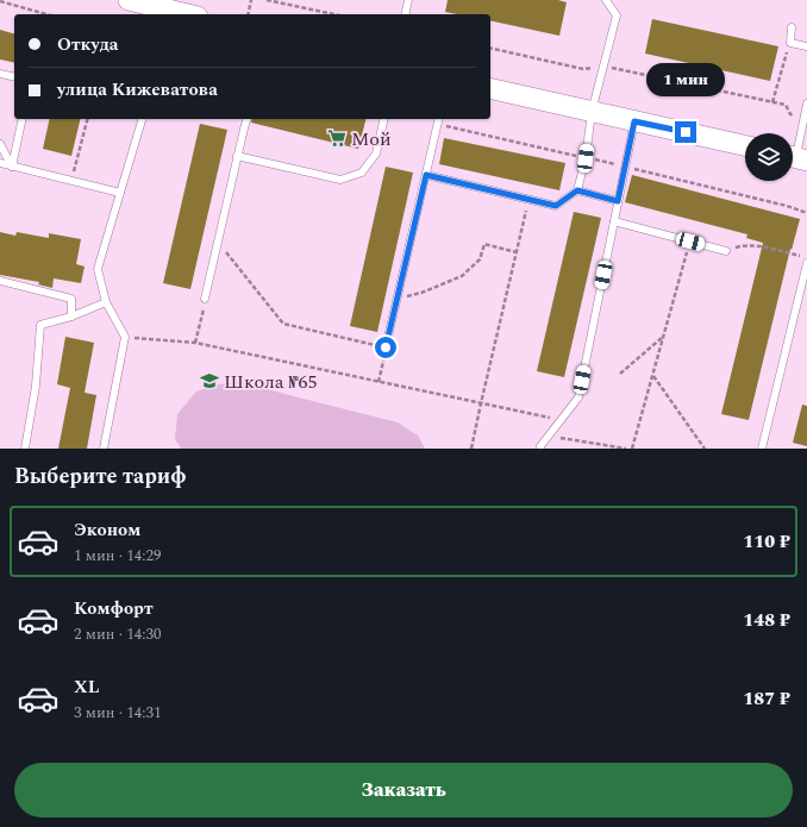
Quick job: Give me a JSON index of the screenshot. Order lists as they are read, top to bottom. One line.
{"places":{"supermarket":["Мой"],"school or university":["Школа №65"]},"page":{"banner":["Откуда","улица Кижеватова"],"bubble":"1 мин","heading":"Выберите тариф","list":[{"name":"Эконом","note":"1 мин · 14:29","value":"110 ₽"},{"name":"Комфорт","note":"2 мин · 14:30","value":"148 ₽"},{"name":"XL","note":"3 мин · 14:31","value":"187 ₽"}],"buttons":"Заказать"}}
